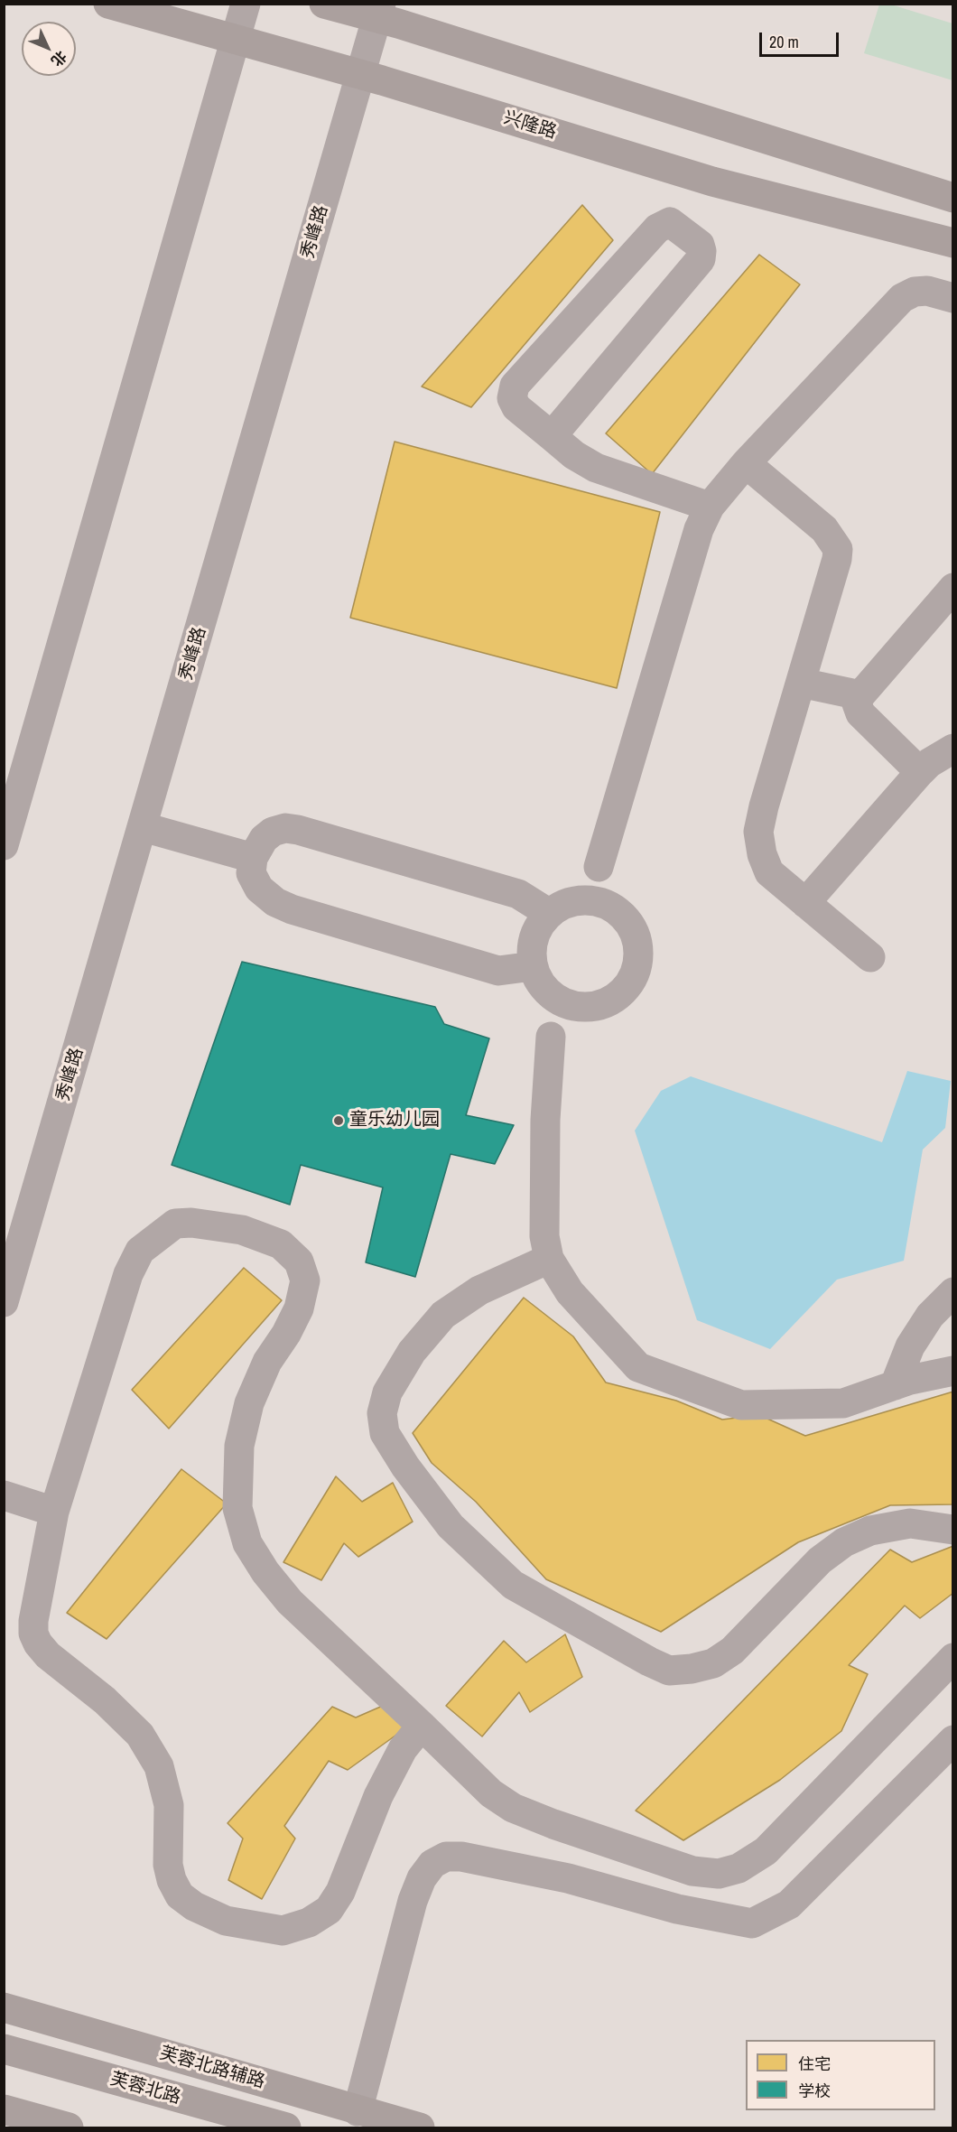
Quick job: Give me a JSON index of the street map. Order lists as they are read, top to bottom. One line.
{"streets":{"main road":["兴隆路","芙蓉北路辅路","芙蓉北路"],"street":["秀峰路"]},"crossings":[["兴隆路","秀峰路"]],"places":["童乐幼儿园"],"legend":["住宅","学校"],"scale_bar":"20 m","north":"bottom right"}
